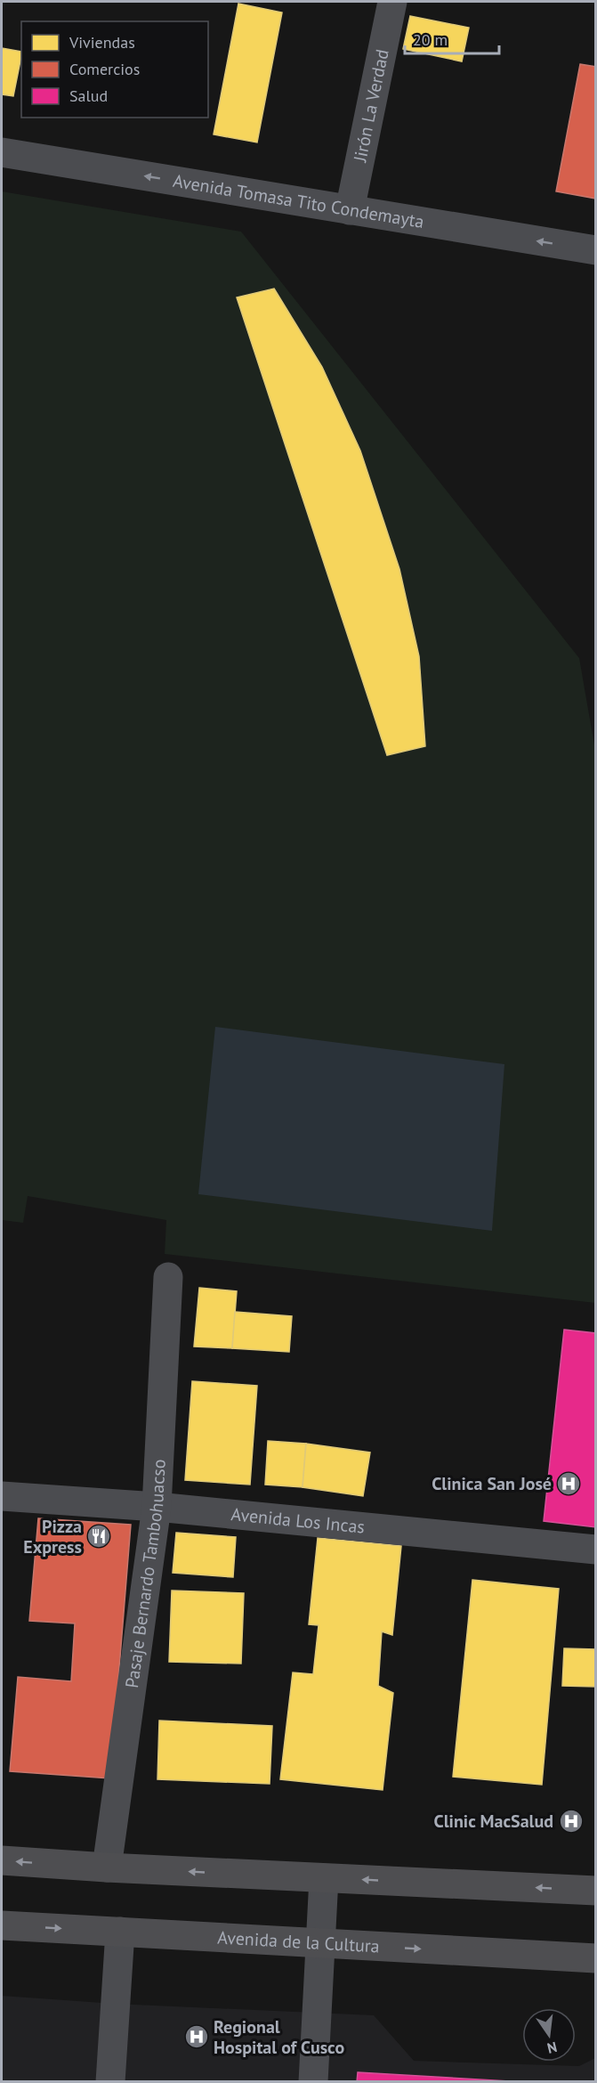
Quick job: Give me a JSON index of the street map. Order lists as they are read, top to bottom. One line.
{"streets":{"highway":["Avenida de la Cultura"],"street":["Jirón La Verdad","Avenida Tomasa Tito Condemayta","Avenida Los Incas","Pasaje Bernardo Tambohuacso"]},"crossings":[["Jirón La Verdad","Avenida Tomasa Tito Condemayta"],["Avenida Los Incas","Pasaje Bernardo Tambohuacso"]],"one_way":["Avenida Tomasa Tito Condemayta"],"places":{"hospital":["Clinica San José","Clinic MacSalud","Regional Hospital of Cusco"],"restaurant":["Pizza Express"]},"legend":["Viviendas","Comercios","Salud"],"scale_bar":"20 m","north":"bottom"}
